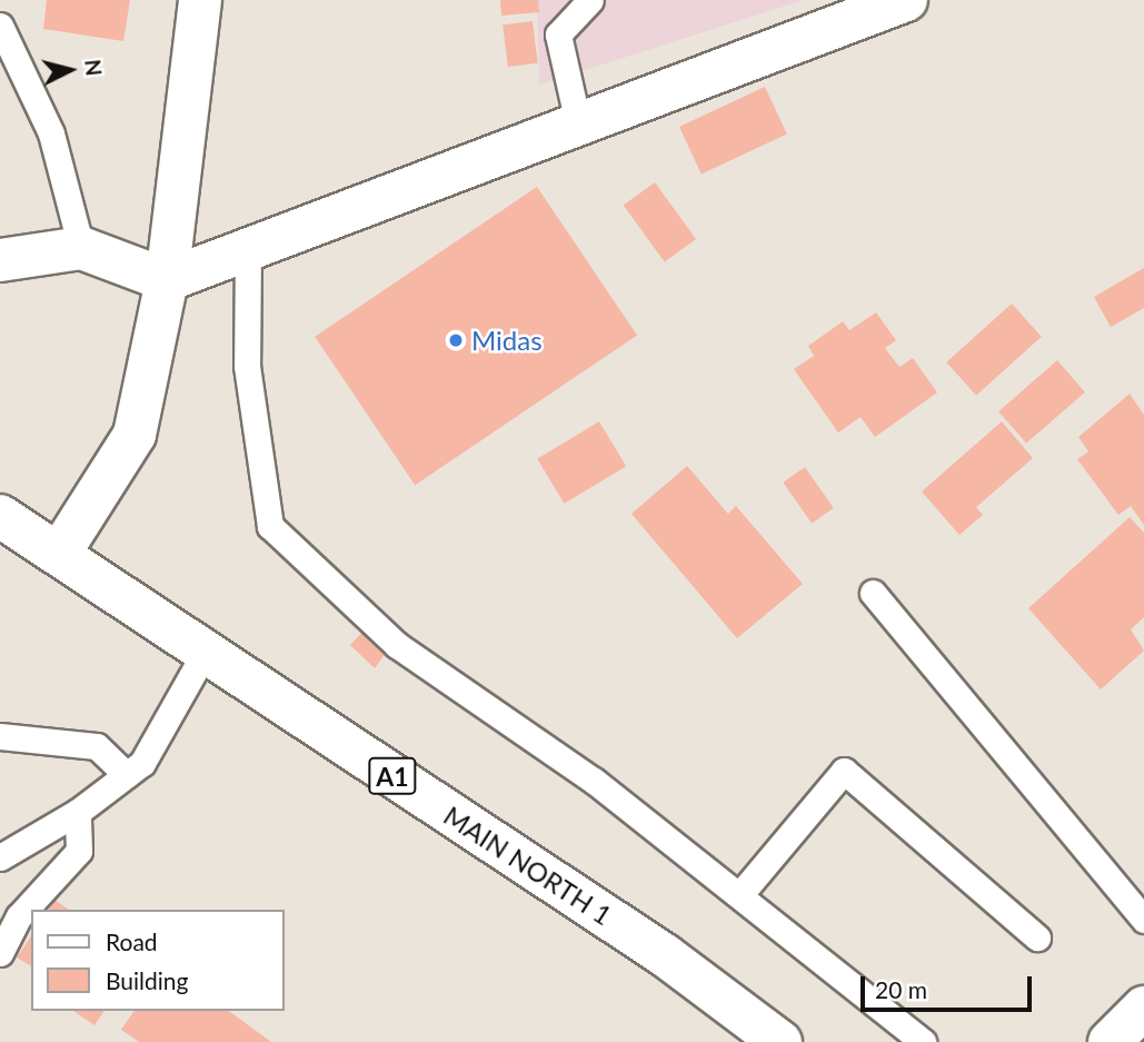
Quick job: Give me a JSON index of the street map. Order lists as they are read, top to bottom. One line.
{"streets":{"main road":["A1","MAIN NORTH 1"]},"places":["Midas"],"legend":["Road","Building"],"scale_bar":"20 m","north":"right"}
